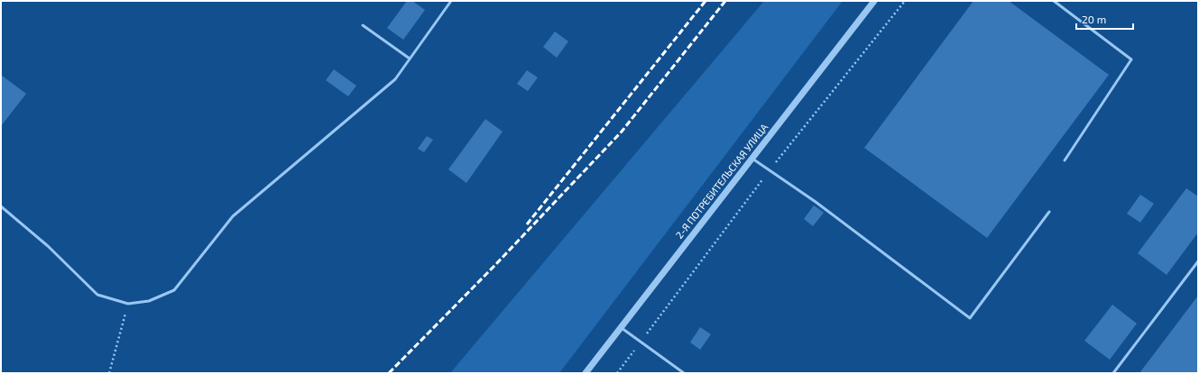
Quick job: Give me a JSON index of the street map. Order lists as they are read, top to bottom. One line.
{"streets":{"street":["2-Я ПОТРЕБИТЕЛЬСКАЯ УЛИЦА"]},"scale_bar":"20 m"}
